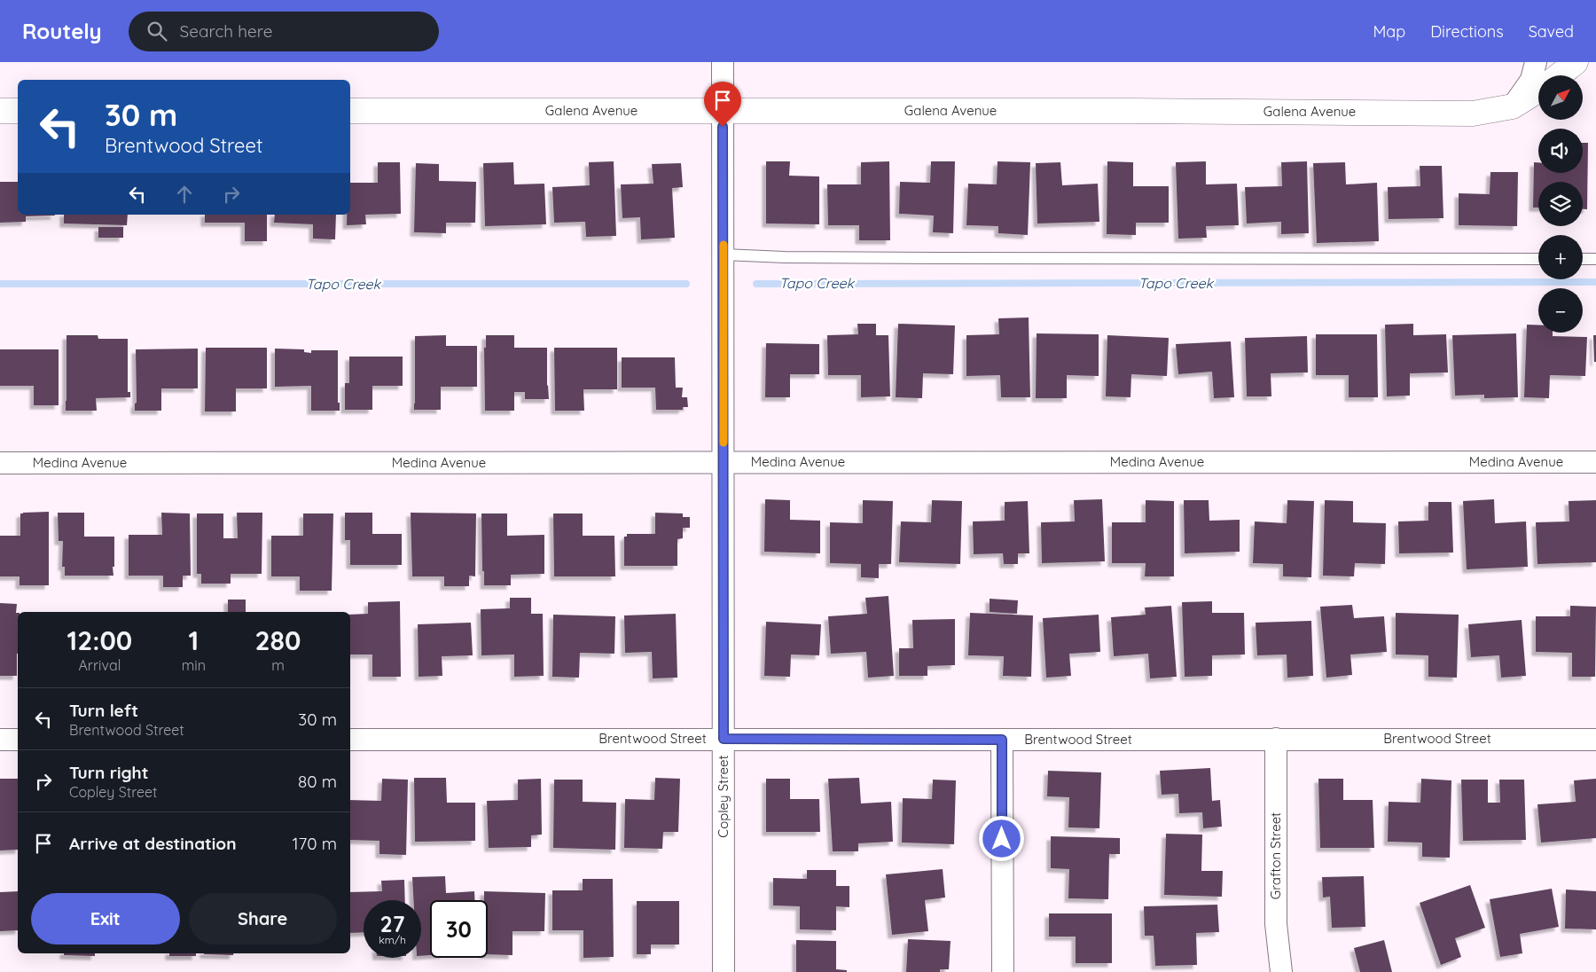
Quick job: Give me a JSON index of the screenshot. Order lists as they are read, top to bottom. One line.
{"streets":{"street":["Galena Avenue","Medina Avenue","Brentwood Street","Copley Street","Grafton Street"]},"crossings":[["Galena Avenue","Copley Street"],["Medina Avenue","Copley Street"],["Brentwood Street","Copley Street"],["Brentwood Street","Grafton Street"]],"water":["Tapo Creek"],"north":"top right","page":{"header":"Routely","search":"Search here","nav":["Map","Directions","Saved"],"map_buttons":["+","−"],"turn":["30 m","Brentwood Street"],"eta":["12:00","Arrival","1","min","280","m"],"list":[{"name":"Turn left","note":"Brentwood Street","value":"30 m"},{"name":"Turn right","note":"Copley Street","value":"80 m"},{"name":"Arrive at destination","value":"170 m"}],"buttons":["Exit","Share"],"speed":"27 km/h","limit":"30"}}
